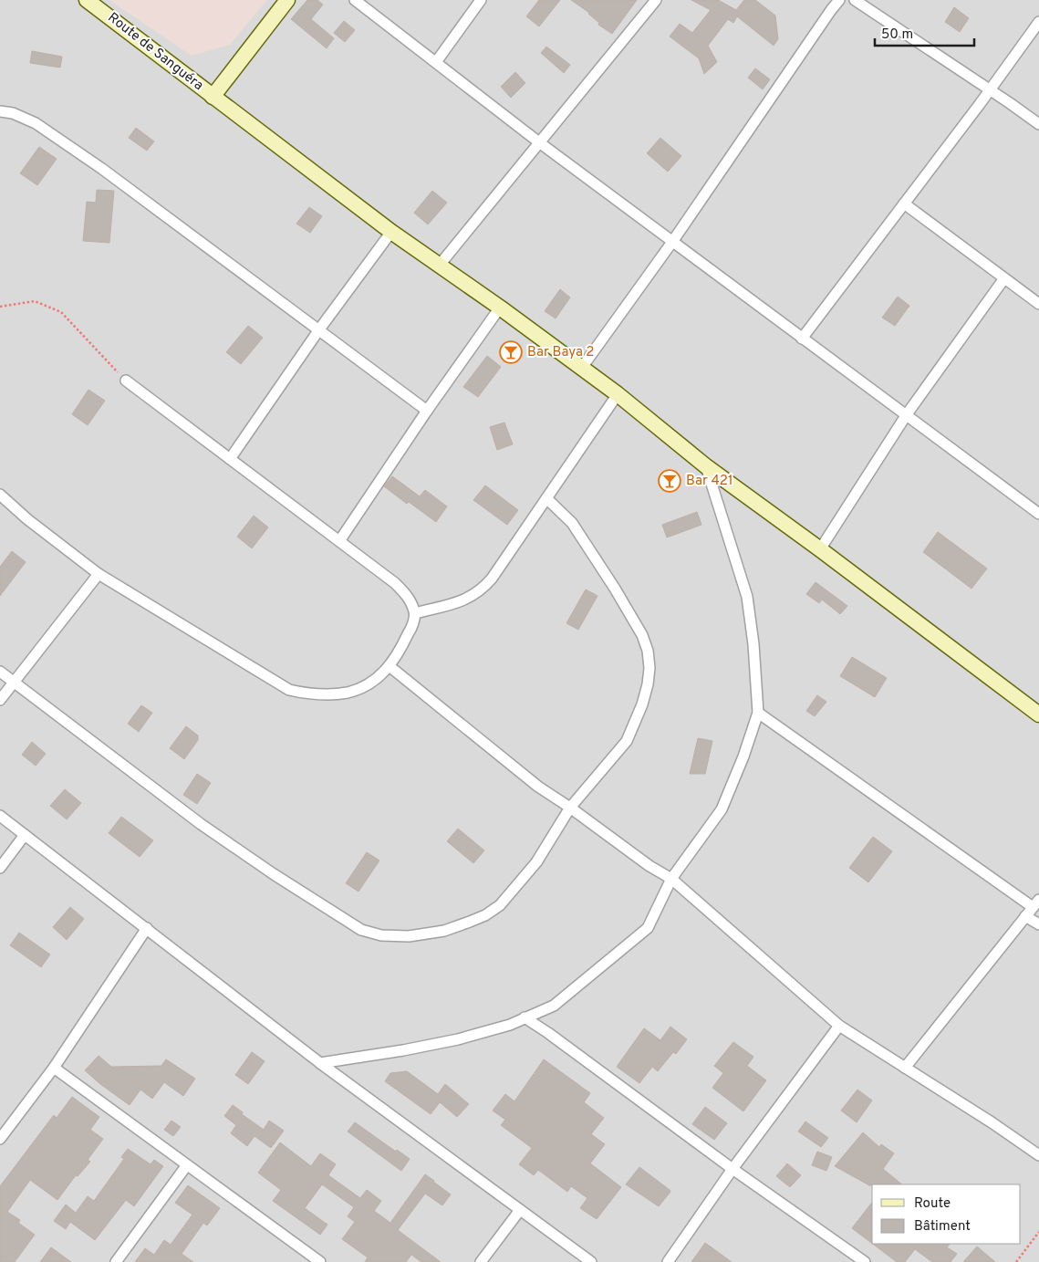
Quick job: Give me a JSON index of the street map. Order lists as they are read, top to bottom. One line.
{"streets":{"street":["Route de Sanguéra"]},"places":{"bar":["Bar Baya 2","Bar 421"]},"legend":["Route","Bâtiment"],"scale_bar":"50 m"}
